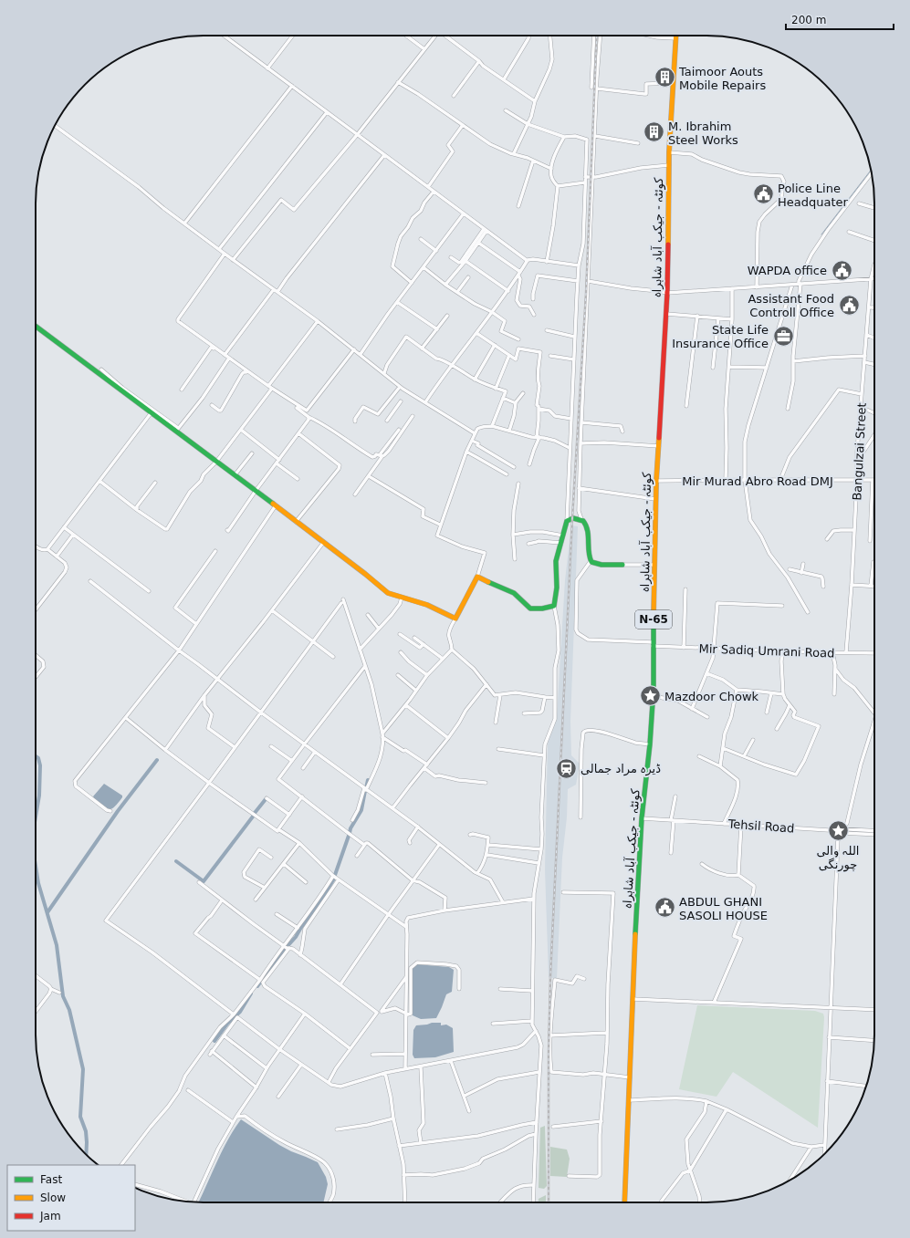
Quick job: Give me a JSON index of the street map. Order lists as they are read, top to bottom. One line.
{"streets":{"main road":["کوئٹہ - جیکب آباد شاہراہ","N-65"],"street":["Bangulzai Street","Mir Murad Abro Road DMJ","Mir Sadiq Umrani Road","Tehsil Road"]},"crossings":[["کوئٹہ - جیکب آباد شاہراہ","Mir Murad Abro Road DMJ"],["کوئٹہ - جیکب آباد شاہراہ","Mir Sadiq Umrani Road"],["کوئٹہ - جیکب آباد شاہراہ","Tehsil Road"],["Bangulzai Street","Mir Murad Abro Road DMJ"],["Bangulzai Street","Mir Sadiq Umrani Road"]],"places":{"building":["Taimoor Aouts Mobile Repairs","M. Ibrahim Steel Works"],"public building":["Police Line Headquater","WAPDA office","Assistant Food Controll Office","ABDUL GHANI SASOLI HOUSE"],"office":["State Life Insurance Office"],"place":["Mazdoor Chowk","اللہ والی چورنگی"],"station":["ڈیرہ مراد جمالی"]},"legend":["Fast","Slow","Jam"],"scale_bar":"200 m"}
